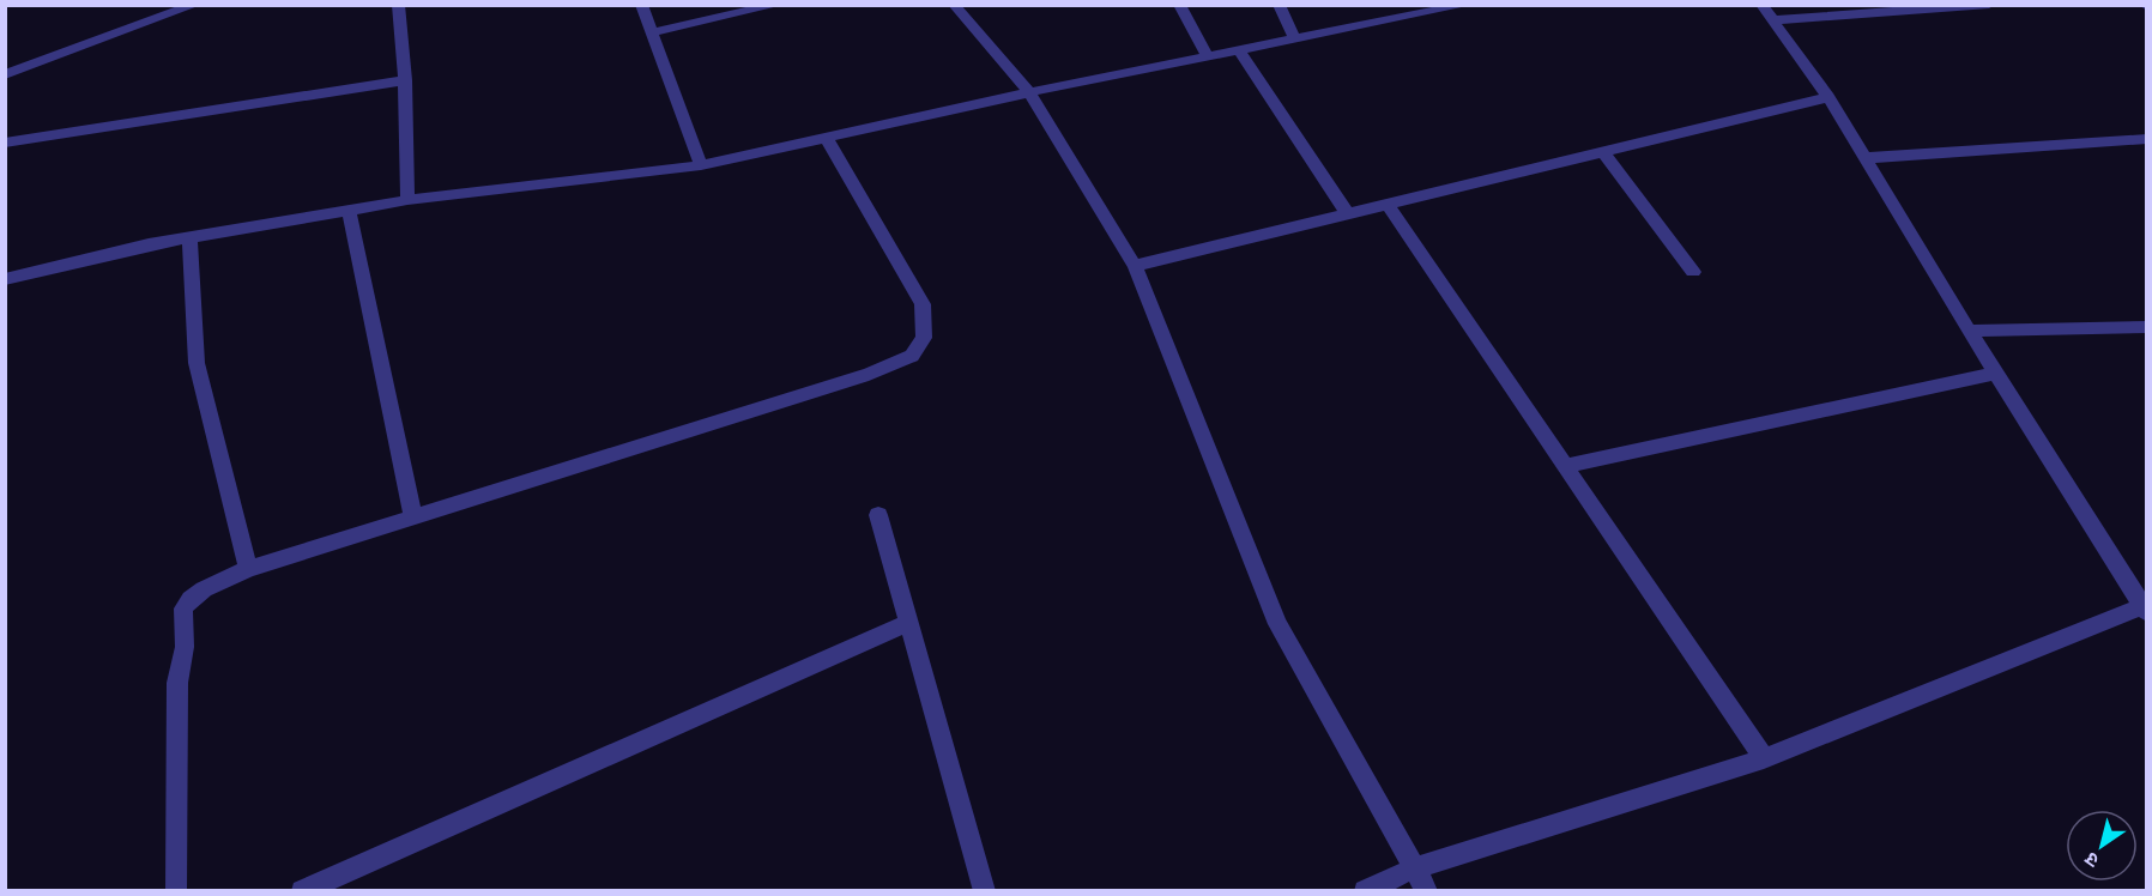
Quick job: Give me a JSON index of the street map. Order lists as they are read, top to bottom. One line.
{"north":"bottom left"}
